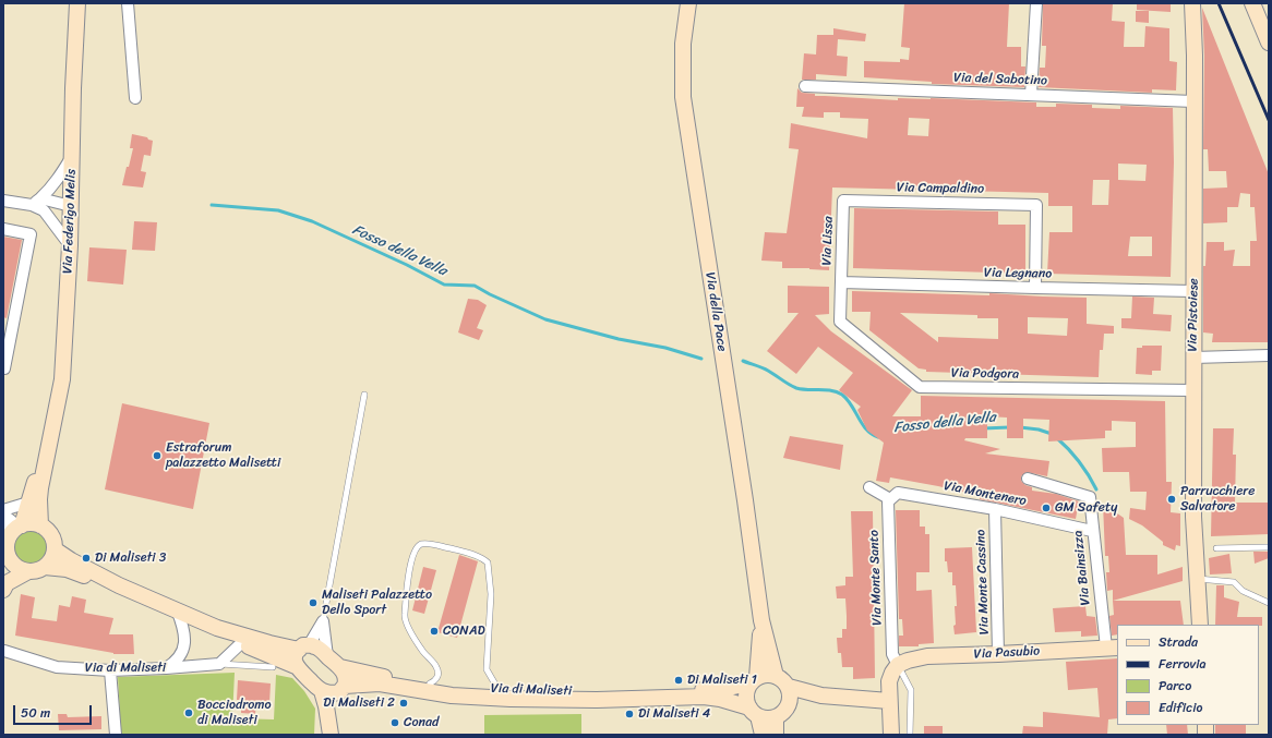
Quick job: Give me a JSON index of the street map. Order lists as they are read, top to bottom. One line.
{"streets":{"main road":["Via Federigo Melis","Via della Pace","Via Pistoiese","Via Pasubio","Via di Maliseti"],"street":["Via del Sabotino","Via Campaldino","Via Lissa","Via Legnano","Via Podgora","Via Montenero","Via Bainsizza","Via Monte Santo","Via Monte Cassino"]},"crossings":[["Via del Sabotino","Via Pistoiese"],["Via Campaldino","Via Lissa"],["Via Campaldino","Via Legnano"],["Via Federigo Melis","Via di Maliseti"],["Via Lissa","Via Legnano"],["Via Lissa","Via Podgora"],["Via Legnano","Via Pistoiese"],["Via Legnano","Via Podgora"],["Via Pistoiese","Via Podgora"],["Via Montenero","Via Bainsizza"],["Via Montenero","Via Monte Santo"],["Via Montenero","Via Monte Cassino"],["Via Bainsizza","Via Pasubio"],["Via Monte Santo","Via Pasubio"],["Via Monte Cassino","Via Pasubio"]],"water":["Fosso della Vella"],"places":["Estraforum palazzetto Malisetti","Parrucchiere Salvatore","GM Safety","Di Maliseti 3","Maliseti Palazzetto Dello Sport","CONAD","Di Maliseti 1","Di Maliseti 2","Bocciodromo di Maliseti","Di Maliseti 4","Conad"],"legend":["Strada","Ferrovia","Parco","Edificio"],"scale_bar":"50 m"}
